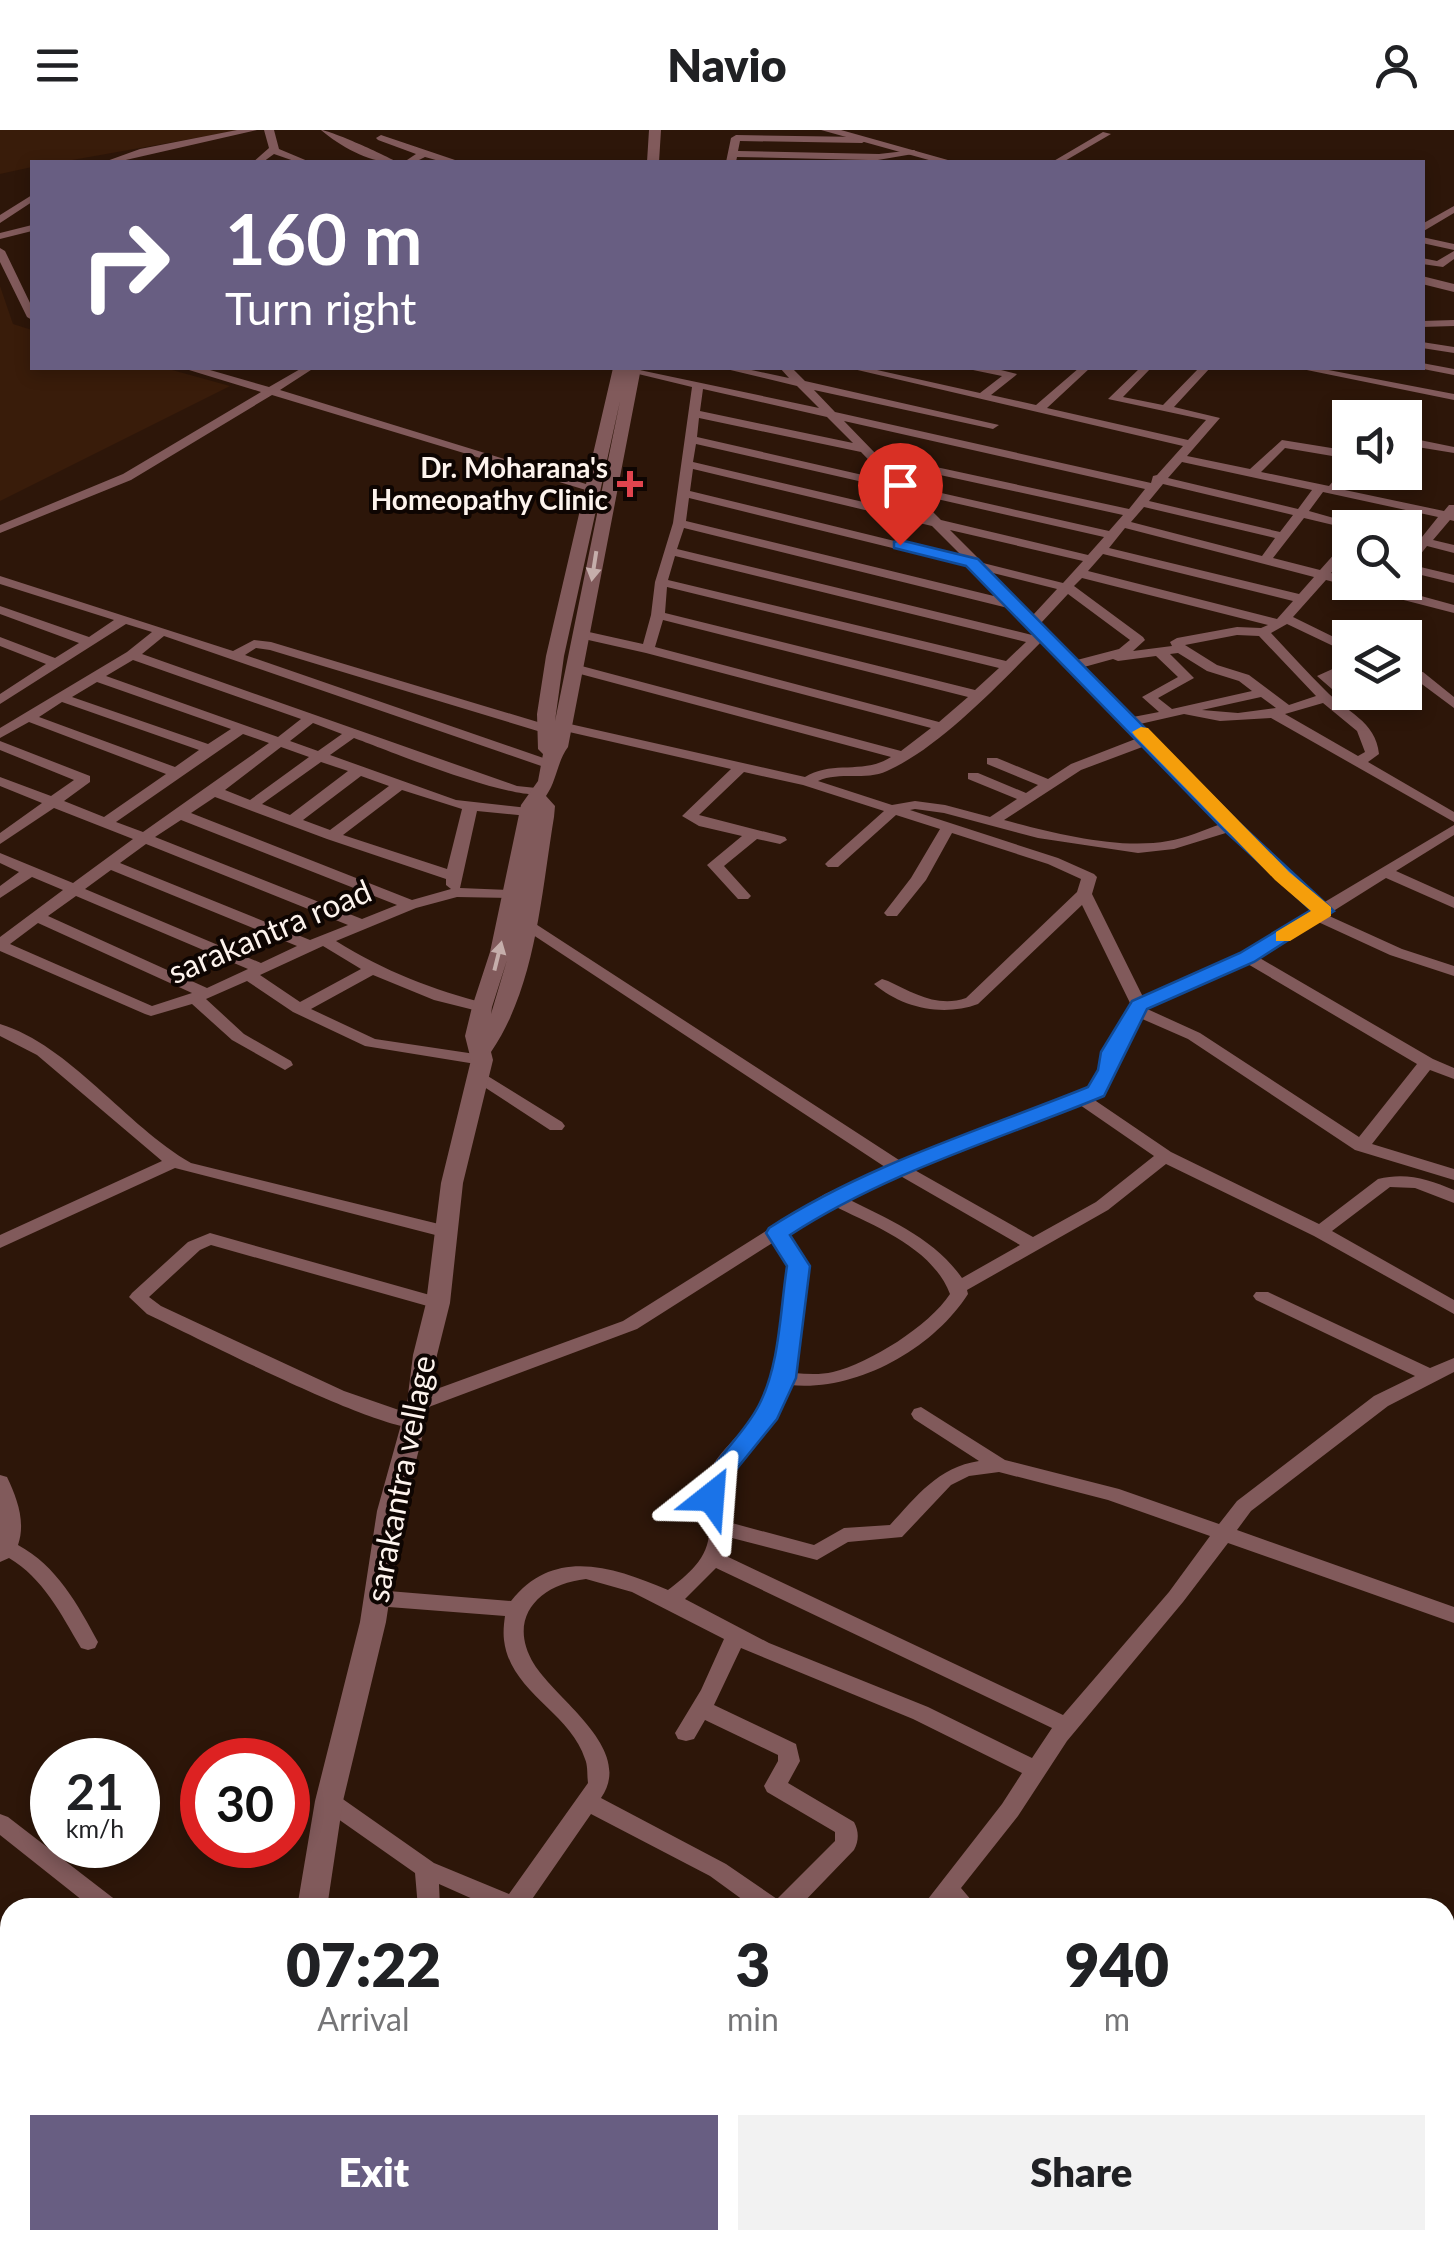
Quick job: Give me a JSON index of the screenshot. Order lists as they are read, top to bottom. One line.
{"streets":{"street":["sarakantra road","sarakantra vellage"]},"crossings":[["sarakantra road","sarakantra vellage"]],"places":{"health":["Dr. Moharana's Homeopathy Clinic"]},"page":{"header":"Navio","turn":["160 m","Turn right"],"speed":"21 km/h","limit":"30","eta":["07:22","Arrival","3","min","940","m"],"buttons":["Exit","Share"]}}
